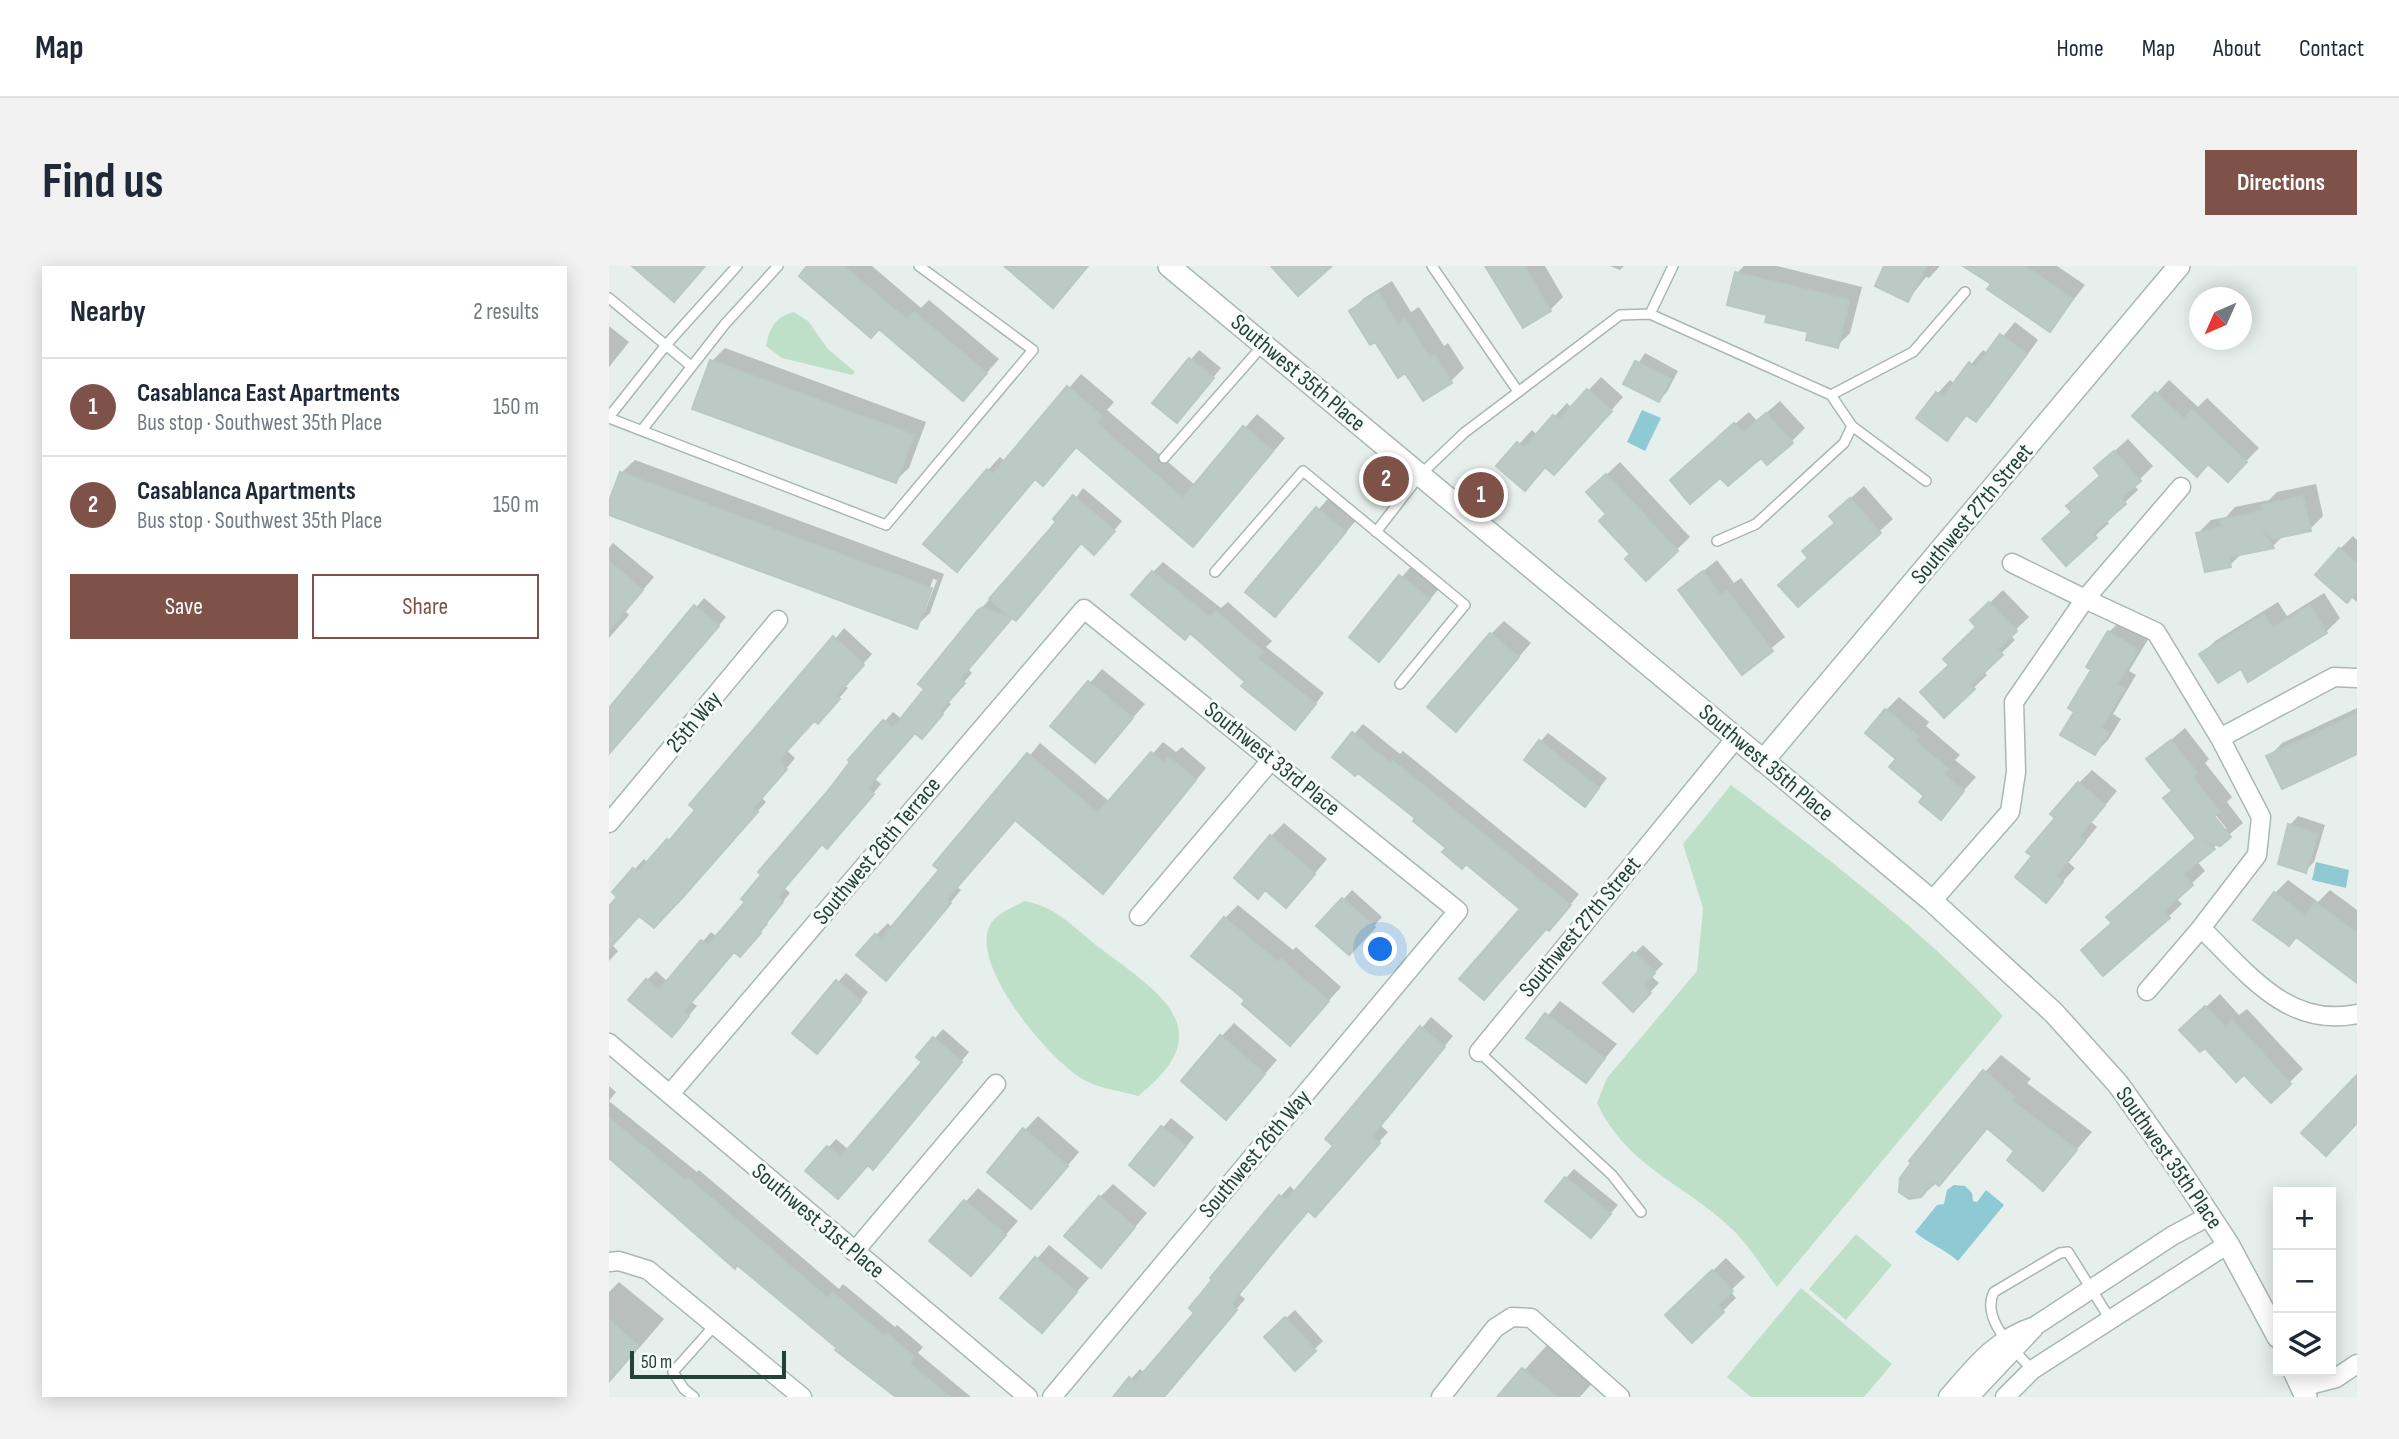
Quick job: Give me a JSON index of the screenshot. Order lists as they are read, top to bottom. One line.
{"streets":{"street":["Southwest 35th Place","Southwest 27th Street","25th Way","Southwest 33rd Place","Southwest 26th Terrace","Southwest 26th Way","Southwest 31st Place"]},"crossings":[["Southwest 35th Place","Southwest 27th Street"],["Southwest 33rd Place","Southwest 26th Terrace"],["Southwest 33rd Place","Southwest 26th Way"],["Southwest 26th Terrace","Southwest 31st Place"]],"scale_bar":"50 m","north":"bottom left","page":{"header":"Map","nav":["Home","Map","About","Contact"],"buttons":["Directions",["Save","Share"]],"title":"Find us","heading":["Nearby","2 results"],"list":[{"mark":"1","name":"Casablanca East Apartments","note":"Bus stop · Southwest 35th Place","value":"150 m"},{"mark":"2","name":"Casablanca Apartments","note":"Bus stop · Southwest 35th Place","value":"150 m"}],"pins":["2","1"],"map_buttons":["+","−"],"scale":"50 m"}}
